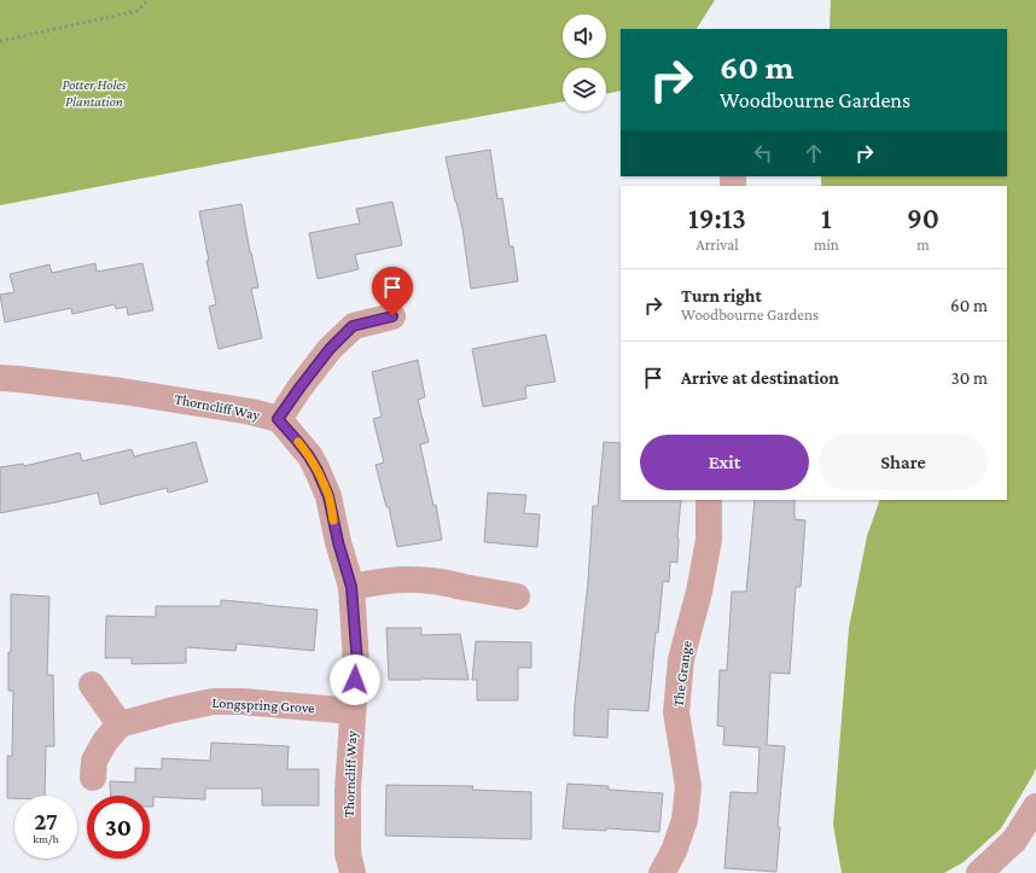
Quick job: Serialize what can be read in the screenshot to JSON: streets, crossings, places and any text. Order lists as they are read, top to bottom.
{
  "streets": {
    "street": ["Thorncliff Way", "The Grange", "Longspring Grove"]
  },
  "crossings": [
    ["Thorncliff Way", "Longspring Grove"]
  ],
  "parks": ["Potter Holes Plantation"],
  "page": {
    "turn": ["60 m", "Woodbourne Gardens"],
    "eta": [
      "19:13",
      "Arrival",
      "1",
      "min",
      "90",
      "m"
    ],
    "list": [
      {
        "name": "Turn right",
        "note": "Woodbourne Gardens",
        "value": "60 m"
      },
      {
        "name": "Arrive at destination",
        "value": "30 m"
      }
    ],
    "buttons": ["Exit", "Share"],
    "speed": "27 km/h",
    "limit": "30"
  }
}
